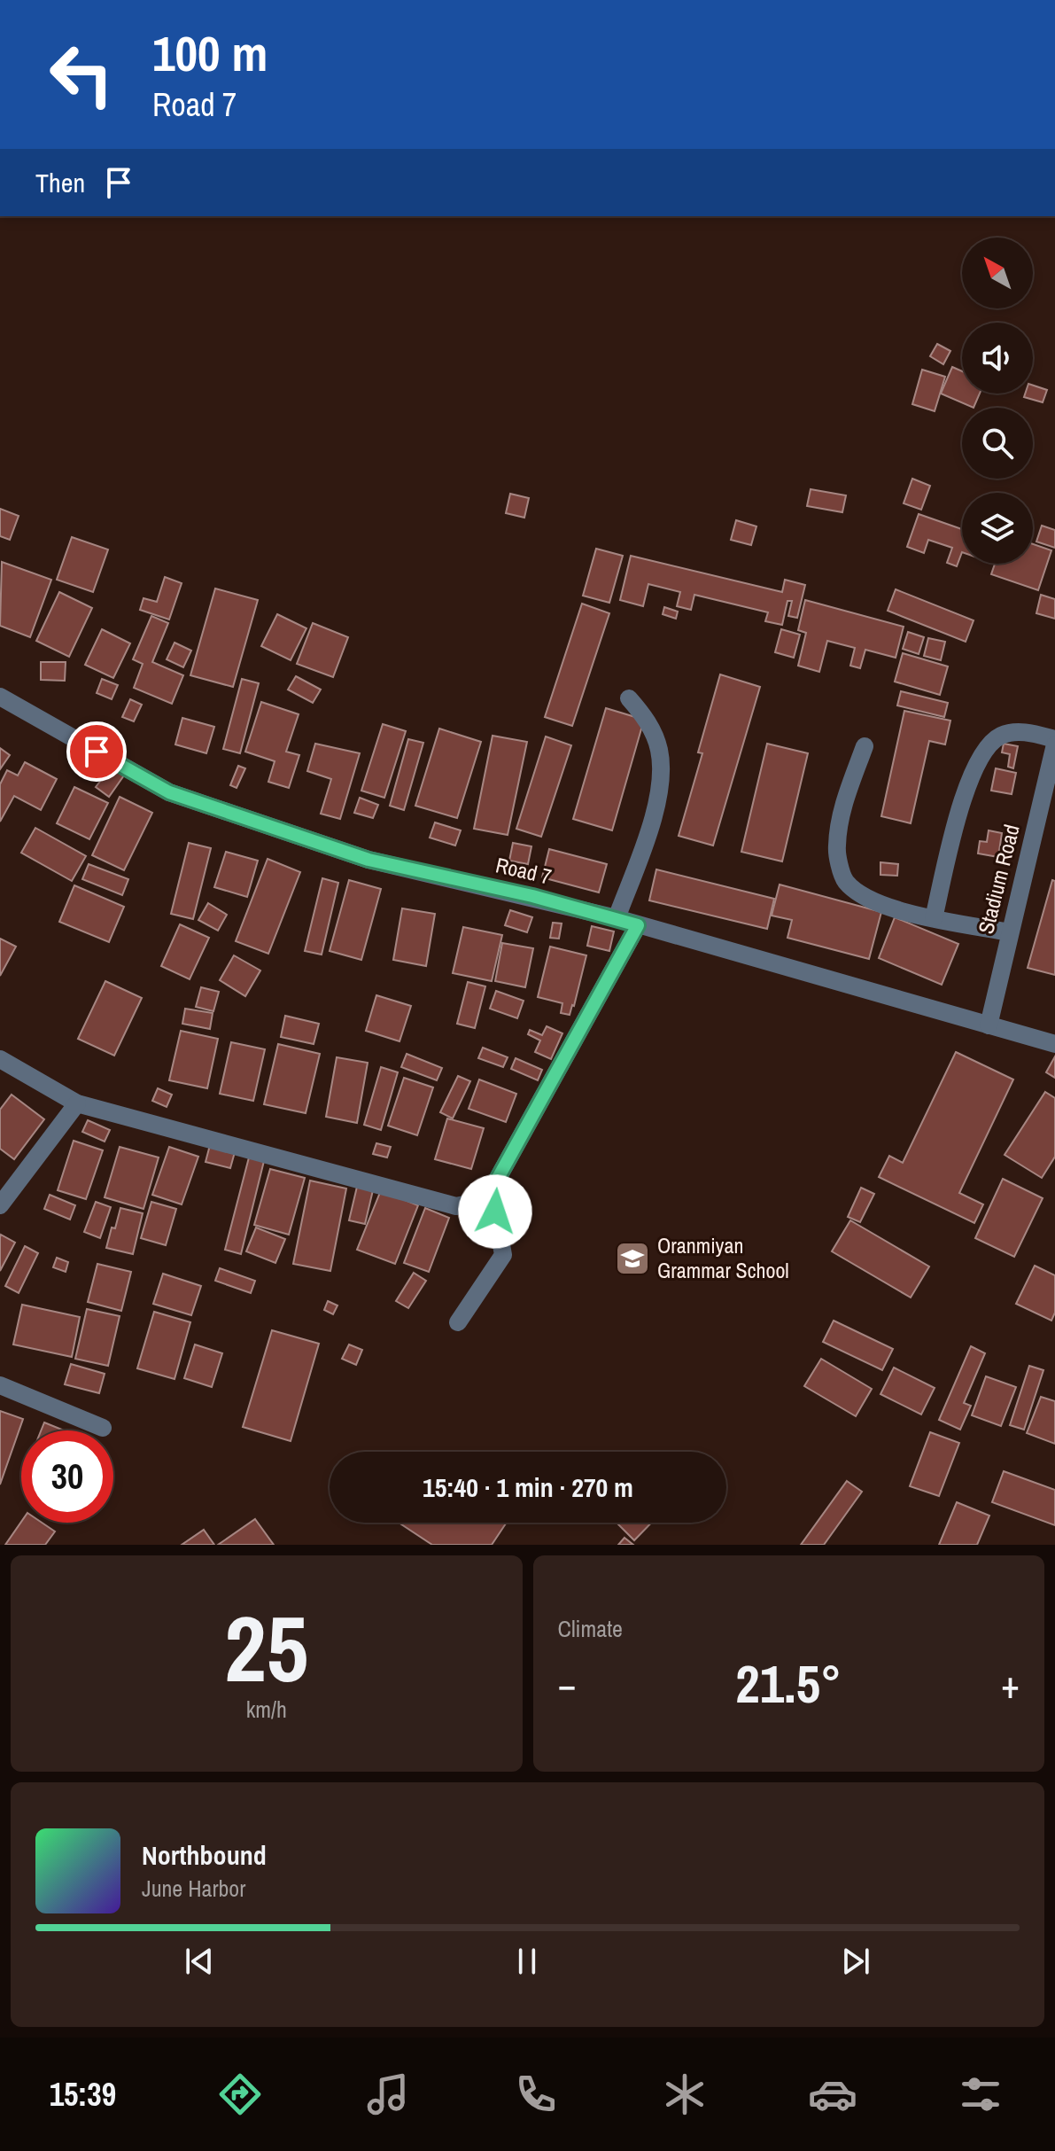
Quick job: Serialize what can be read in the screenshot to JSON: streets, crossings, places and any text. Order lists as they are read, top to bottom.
{
  "streets": {
    "street": ["Road 7", "Stadium Road"]
  },
  "crossings": [
    ["Road 7", "Stadium Road"]
  ],
  "places": {
    "school or university": ["Oranmiyan Grammar School"]
  },
  "north": "top left",
  "page": {
    "turn": ["100 m", "Road 7"],
    "then": "Then",
    "limit": "30",
    "trip": "15:40 · 1 min · 270 m",
    "tile": [
      ["25", "km/h"],
      "Climate"
    ],
    "heat": ["−", "21.5°", "+"],
    "song": ["Northbound", "June Harbor"],
    "tabs": "15:39"
  }
}
